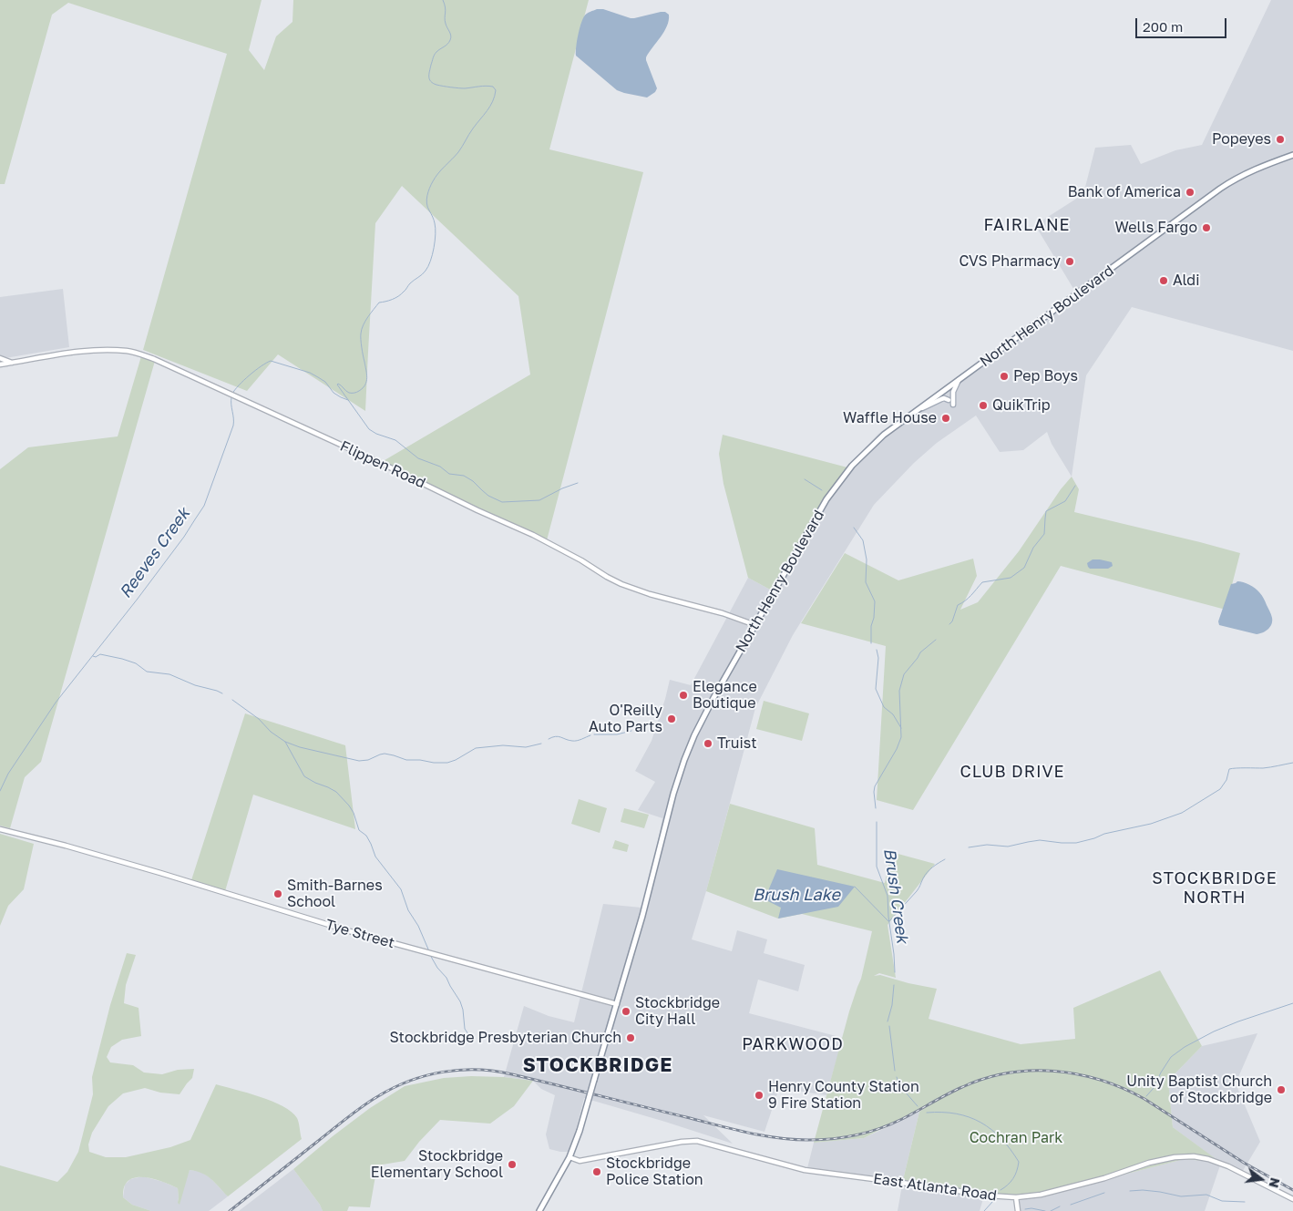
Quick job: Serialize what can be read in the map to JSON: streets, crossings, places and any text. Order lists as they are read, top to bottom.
{
  "streets": {
    "highway": ["North Henry Boulevard"],
    "street": ["Flippen Road", "Tye Street", "East Atlanta Road"]
  },
  "crossings": [
    ["North Henry Boulevard", "Flippen Road"],
    ["North Henry Boulevard", "Tye Street"],
    ["North Henry Boulevard", "East Atlanta Road"]
  ],
  "districts": [
    "FAIRLANE",
    "CLUB DRIVE",
    "STOCKBRIDGE NORTH",
    "PARKWOOD",
    "STOCKBRIDGE"
  ],
  "water": ["Reeves Creek", "Brush Lake", "Brush Creek"],
  "parks": ["Cochran Park"],
  "places": [
    "Popeyes",
    "Bank of America",
    "Wells Fargo",
    "CVS Pharmacy",
    "Aldi",
    "Pep Boys",
    "QuikTrip",
    "Waffle House",
    "Elegance Boutique",
    "O'Reilly Auto Parts",
    "Truist",
    "Smith-Barnes School",
    "Stockbridge City Hall",
    "Stockbridge Presbyterian Church",
    "Unity Baptist Church of Stockbridge",
    "Henry County Station 9 Fire Station",
    "Stockbridge Elementary School",
    "Stockbridge Police Station"
  ],
  "scale_bar": "200 m",
  "north": "right"
}
